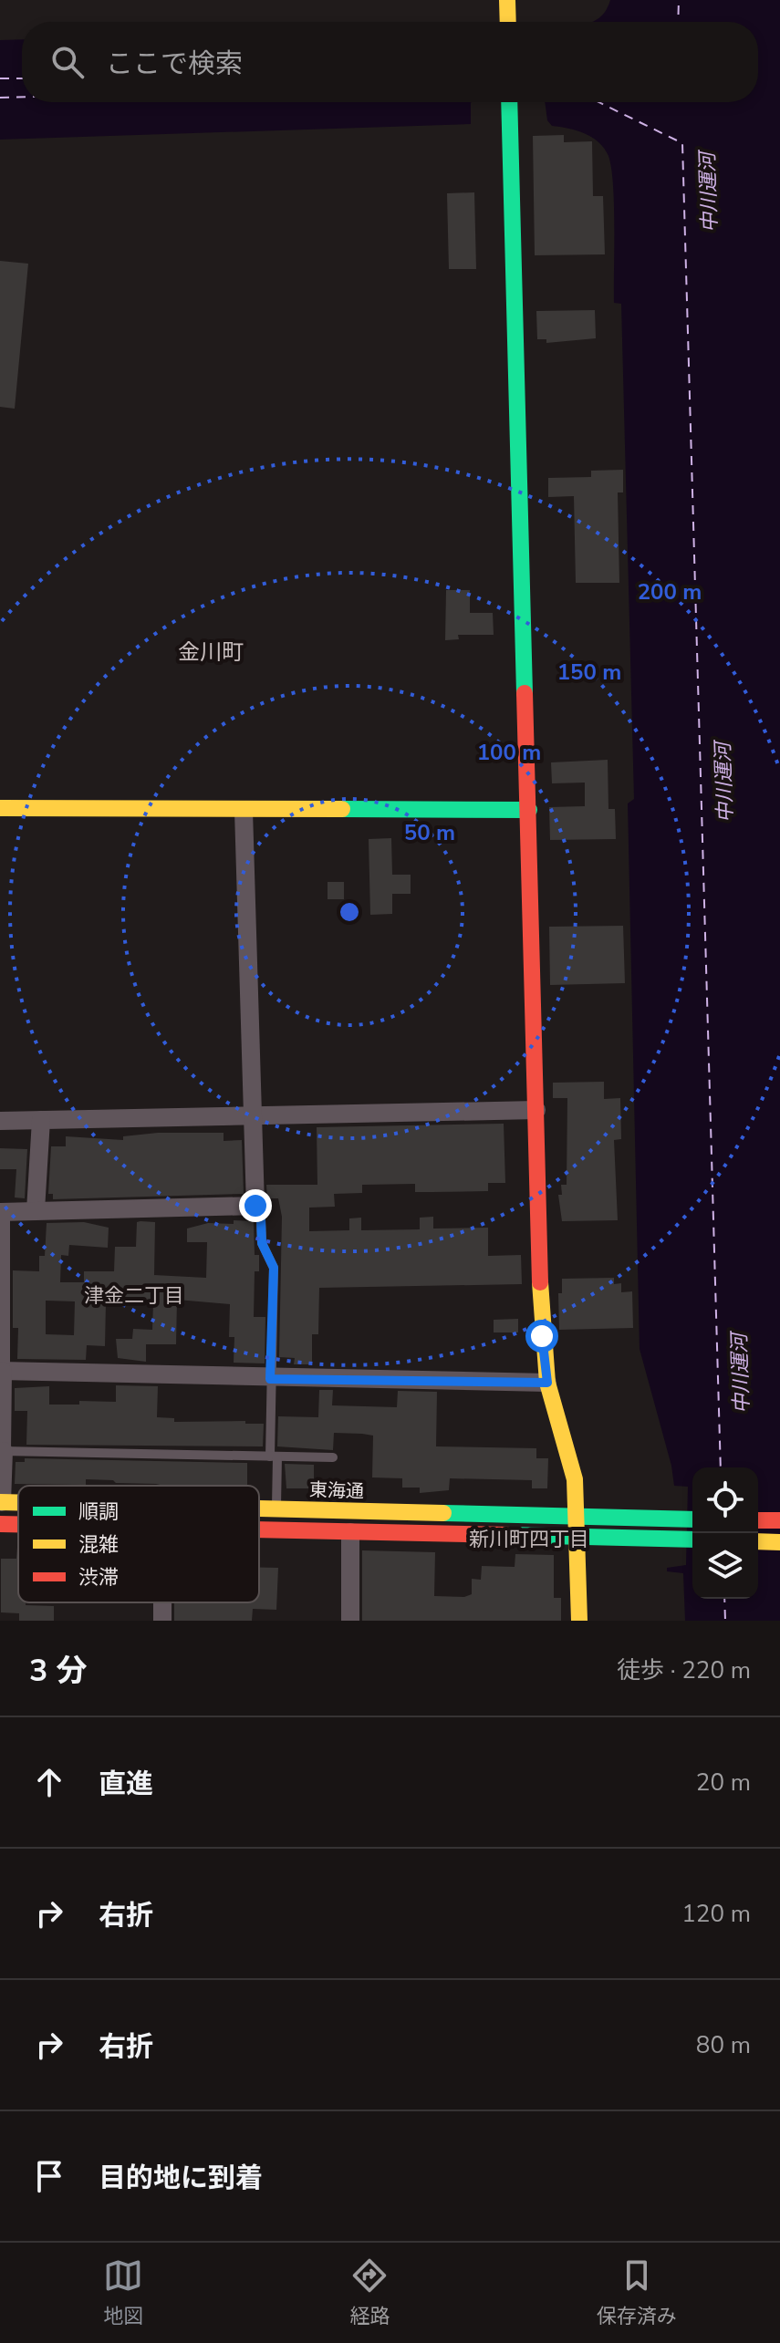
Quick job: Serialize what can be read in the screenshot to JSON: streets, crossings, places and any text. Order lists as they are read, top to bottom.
{
  "streets": {
    "street": ["東海通"]
  },
  "districts": ["金川町", "津金二丁目", "新川町四丁目"],
  "water": ["中川運河"],
  "legend": ["順調", "混雑", "渋滞"],
  "page": {
    "search": "ここで検索",
    "heading": ["3 分", "徒歩 · 220 m"],
    "list": [
      ["直進", "20 m"],
      ["右折", "120 m"],
      ["右折", "80 m"],
      "目的地に到着"
    ],
    "nav": ["地図", "経路", "保存済み"]
  },
  "rings": [
    "200 m",
    "150 m",
    "100 m",
    "50 m"
  ]
}
